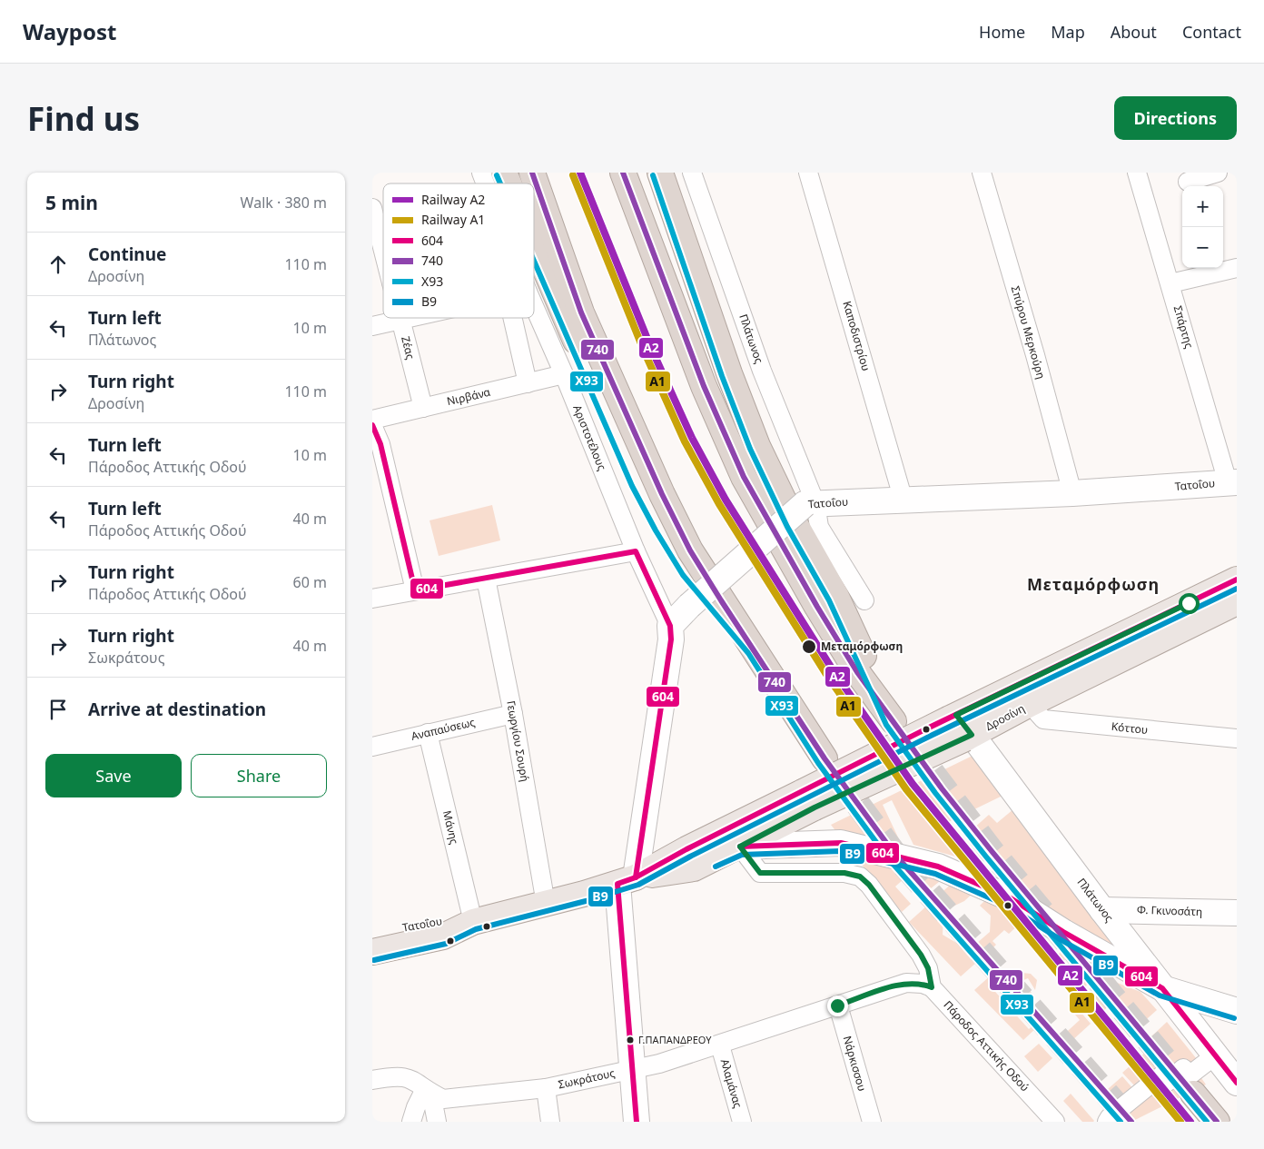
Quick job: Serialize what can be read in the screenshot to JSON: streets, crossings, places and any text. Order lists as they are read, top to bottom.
{
  "streets": {
    "main road": ["Τατοΐου", "Δροσίνη"],
    "street": [
      "Σπάρτης",
      "Σπύρου Μερκούρη",
      "Καποδιστρίου",
      "Πλάτωνος",
      "Ζέας",
      "Νιρβάνα",
      "Αριστοτέλους",
      "Κόττου",
      "Αναπαύσεως",
      "Γεωργίου Σουρή",
      "Μάνης",
      "Φ. Γκινοσάτη",
      "Πάροδος Αττικής Οδού",
      "Νάρκισσου",
      "Σωκράτους",
      "Αλαμάνας"
    ]
  },
  "crossings": [
    ["Σπάρτης", "Τατοΐου"],
    ["Σπύρου Μερκούρη", "Τατοΐου"],
    ["Καποδιστρίου", "Τατοΐου"],
    ["Πλάτωνος", "Τατοΐου"],
    ["Πλάτωνος", "Δροσίνη"],
    ["Πλάτωνος", "Φ. Γκινοσάτη"],
    ["Ζέας", "Νιρβάνα"],
    ["Νιρβάνα", "Αριστοτέλους"],
    ["Αριστοτέλους", "Τατοΐου"],
    ["Τατοΐου", "Δροσίνη"],
    ["Τατοΐου", "Γεωργίου Σουρή"],
    ["Τατοΐου", "Μάνης"],
    ["Δροσίνη", "Κόττου"],
    ["Δροσίνη", "Πάροδος Αττικής Οδού"],
    ["Αναπαύσεως", "Γεωργίου Σουρή"],
    ["Αναπαύσεως", "Μάνης"],
    ["Πάροδος Αττικής Οδού", "Σωκράτους"],
    ["Νάρκισσου", "Σωκράτους"],
    ["Σωκράτους", "Αλαμάνας"]
  ],
  "districts": ["Μεταμόρφωση"],
  "places": ["Μεταμόρφωση", "Γ.ΠΑΠΑΝΔΡΕΟΥ"],
  "lines": [
    "rail line A2",
    "transit line 740",
    "rail line A1",
    "transit line X93",
    "transit line 604",
    "transit line Β9"
  ],
  "legend": [
    "Railway A2",
    "Railway A1",
    "604",
    "740",
    "X93",
    "Β9"
  ],
  "page": {
    "header": "Waypost",
    "nav": [
      "Home",
      "Map",
      "About",
      "Contact"
    ],
    "buttons": [
      "Directions",
      ["Save", "Share"]
    ],
    "title": "Find us",
    "heading": ["5 min", "Walk · 380 m"],
    "map_buttons": ["+", "−"],
    "list": [
      ["Continue", "Δροσίνη", "110 m"],
      ["Turn left", "Πλάτωνος", "10 m"],
      ["Turn right", "Δροσίνη", "110 m"],
      ["Turn left", "Πάροδος Αττικής Οδού", "10 m"],
      ["Turn left", "Πάροδος Αττικής Οδού", "40 m"],
      ["Turn right", "Πάροδος Αττικής Οδού", "60 m"],
      ["Turn right", "Σωκράτους", "40 m"],
      "Arrive at destination"
    ]
  }
}
